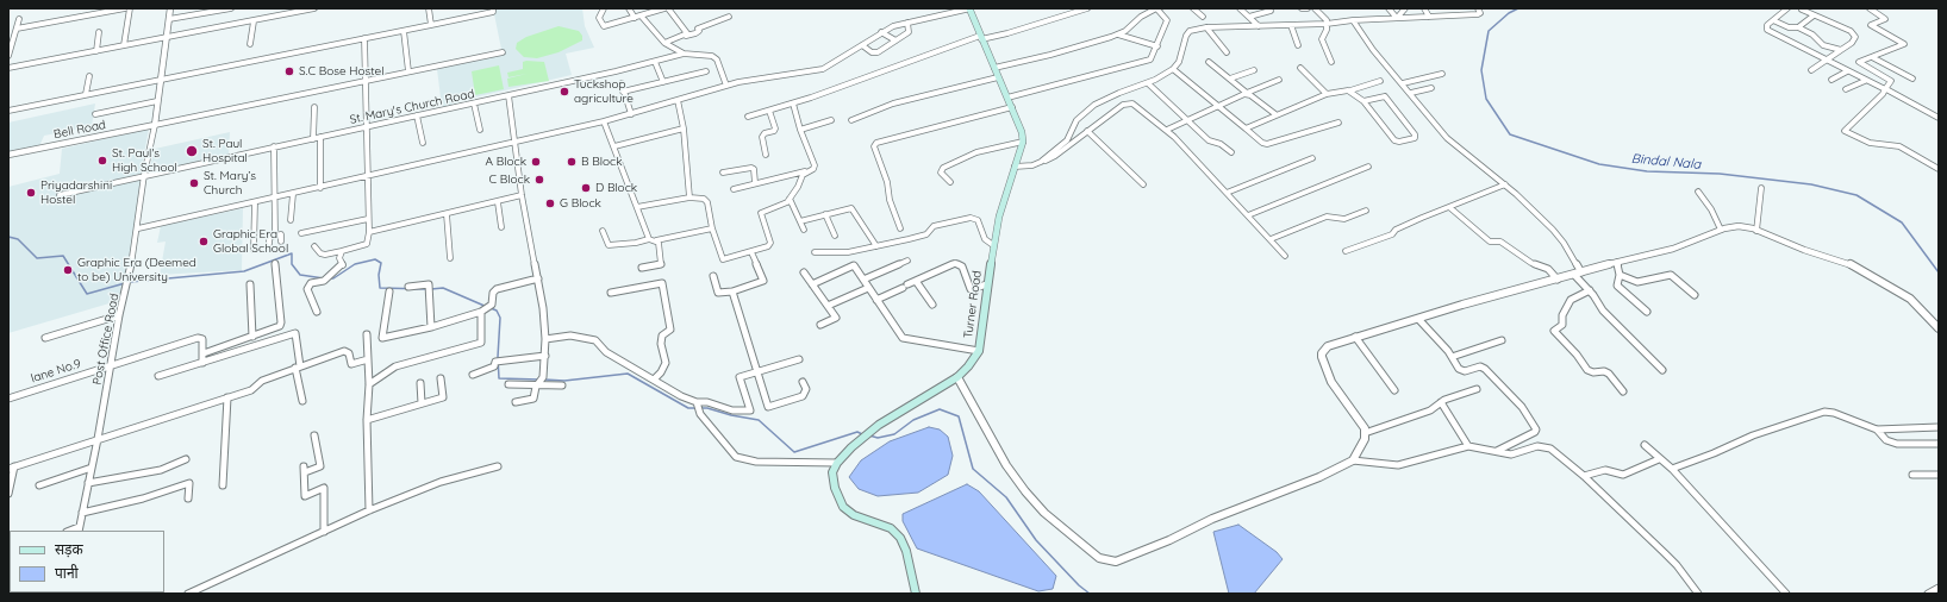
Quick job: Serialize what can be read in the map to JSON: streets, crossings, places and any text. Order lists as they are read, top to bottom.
{
  "streets": {
    "main road": ["Turner Road"],
    "street": [
      "St. Mary's Church Road",
      "Bell Road",
      "Post Office Road",
      "lane No.9"
    ]
  },
  "crossings": [
    ["St. Mary's Church Road", "Post Office Road"],
    ["Bell Road", "Post Office Road"],
    ["Post Office Road", "lane No.9"]
  ],
  "water": ["Bindal Nala"],
  "places": [
    "S.C Bose Hostel",
    "Tuckshop agriculture",
    "St. Paul Hospital",
    "St. Paul's High School",
    "A Block",
    "B Block",
    "C Block",
    "St. Mary’s Church",
    "D Block",
    "Priyadarshini Hostel",
    "G Block",
    "Graphic Era Global School",
    "Graphic Era (Deemed to be) University"
  ],
  "legend": ["सड़क", "पानी"]
}
